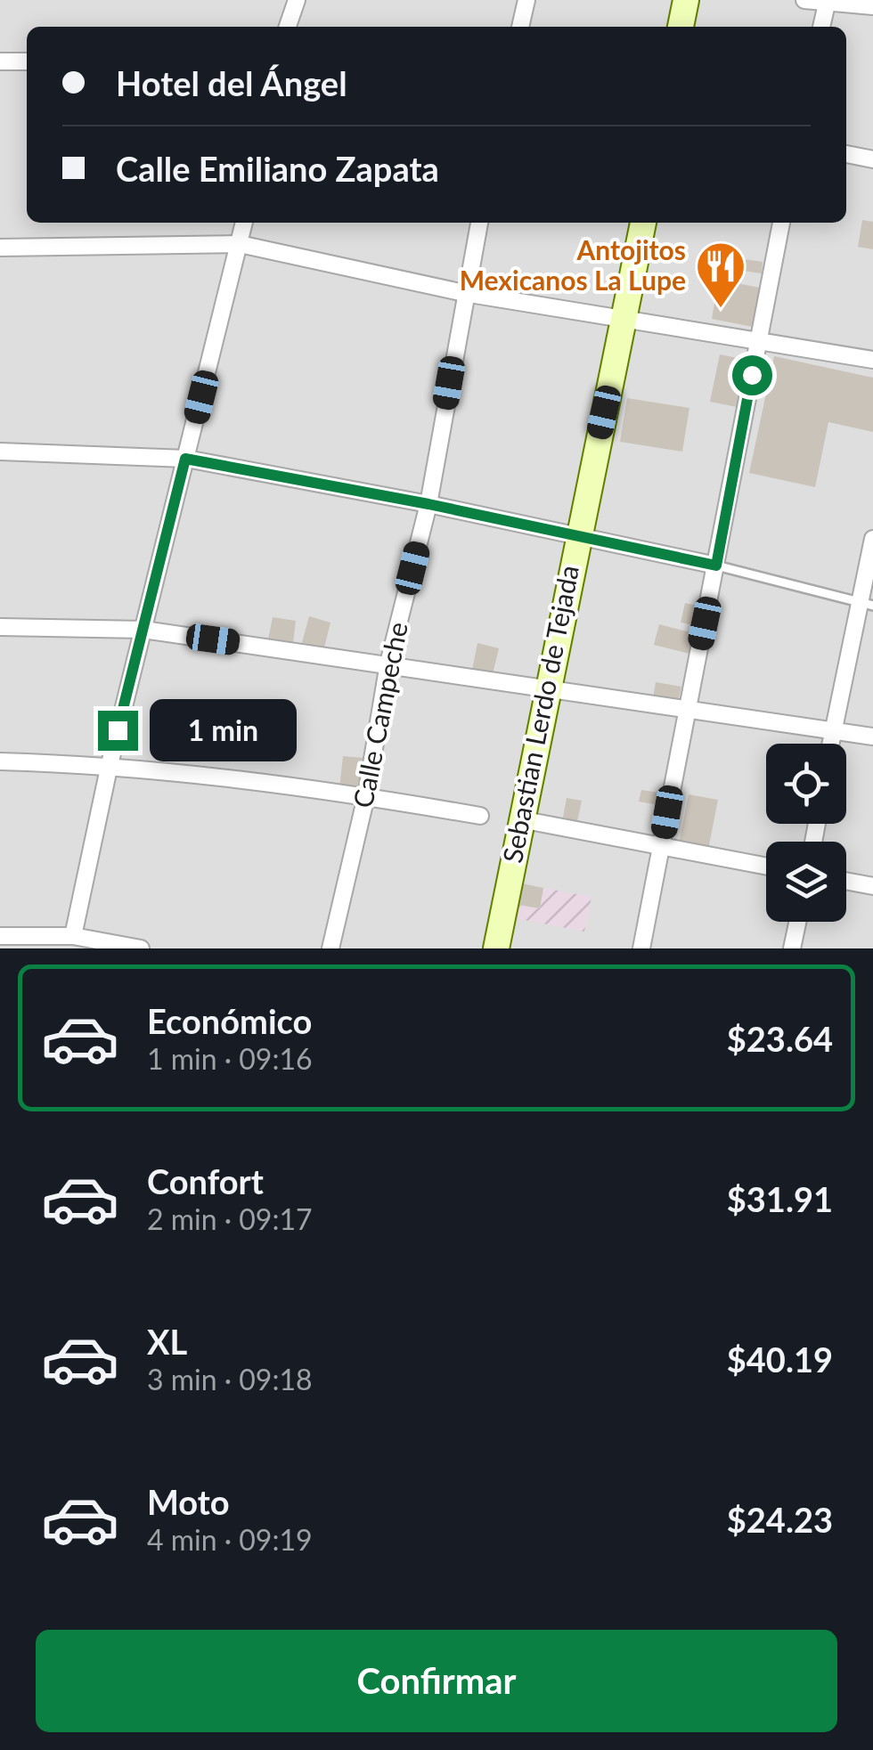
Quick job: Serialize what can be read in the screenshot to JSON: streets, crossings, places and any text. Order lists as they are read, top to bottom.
{
  "streets": {
    "main road": ["Sebastian Lerdo de Tejada"],
    "street": ["Calle Campeche"]
  },
  "places": {
    "restaurant": ["Antojitos Mexicanos La Lupe"]
  },
  "page": {
    "banner": ["Hotel del Ángel", "Calle Emiliano Zapata"],
    "bubble": "1 min",
    "list": [
      {
        "name": "Económico",
        "note": "1 min · 09:16",
        "value": "$23.64"
      },
      {
        "name": "Confort",
        "note": "2 min · 09:17",
        "value": "$31.91"
      },
      {
        "name": "XL",
        "note": "3 min · 09:18",
        "value": "$40.19"
      },
      {
        "name": "Moto",
        "note": "4 min · 09:19",
        "value": "$24.23"
      }
    ],
    "buttons": "Confirmar"
  }
}
